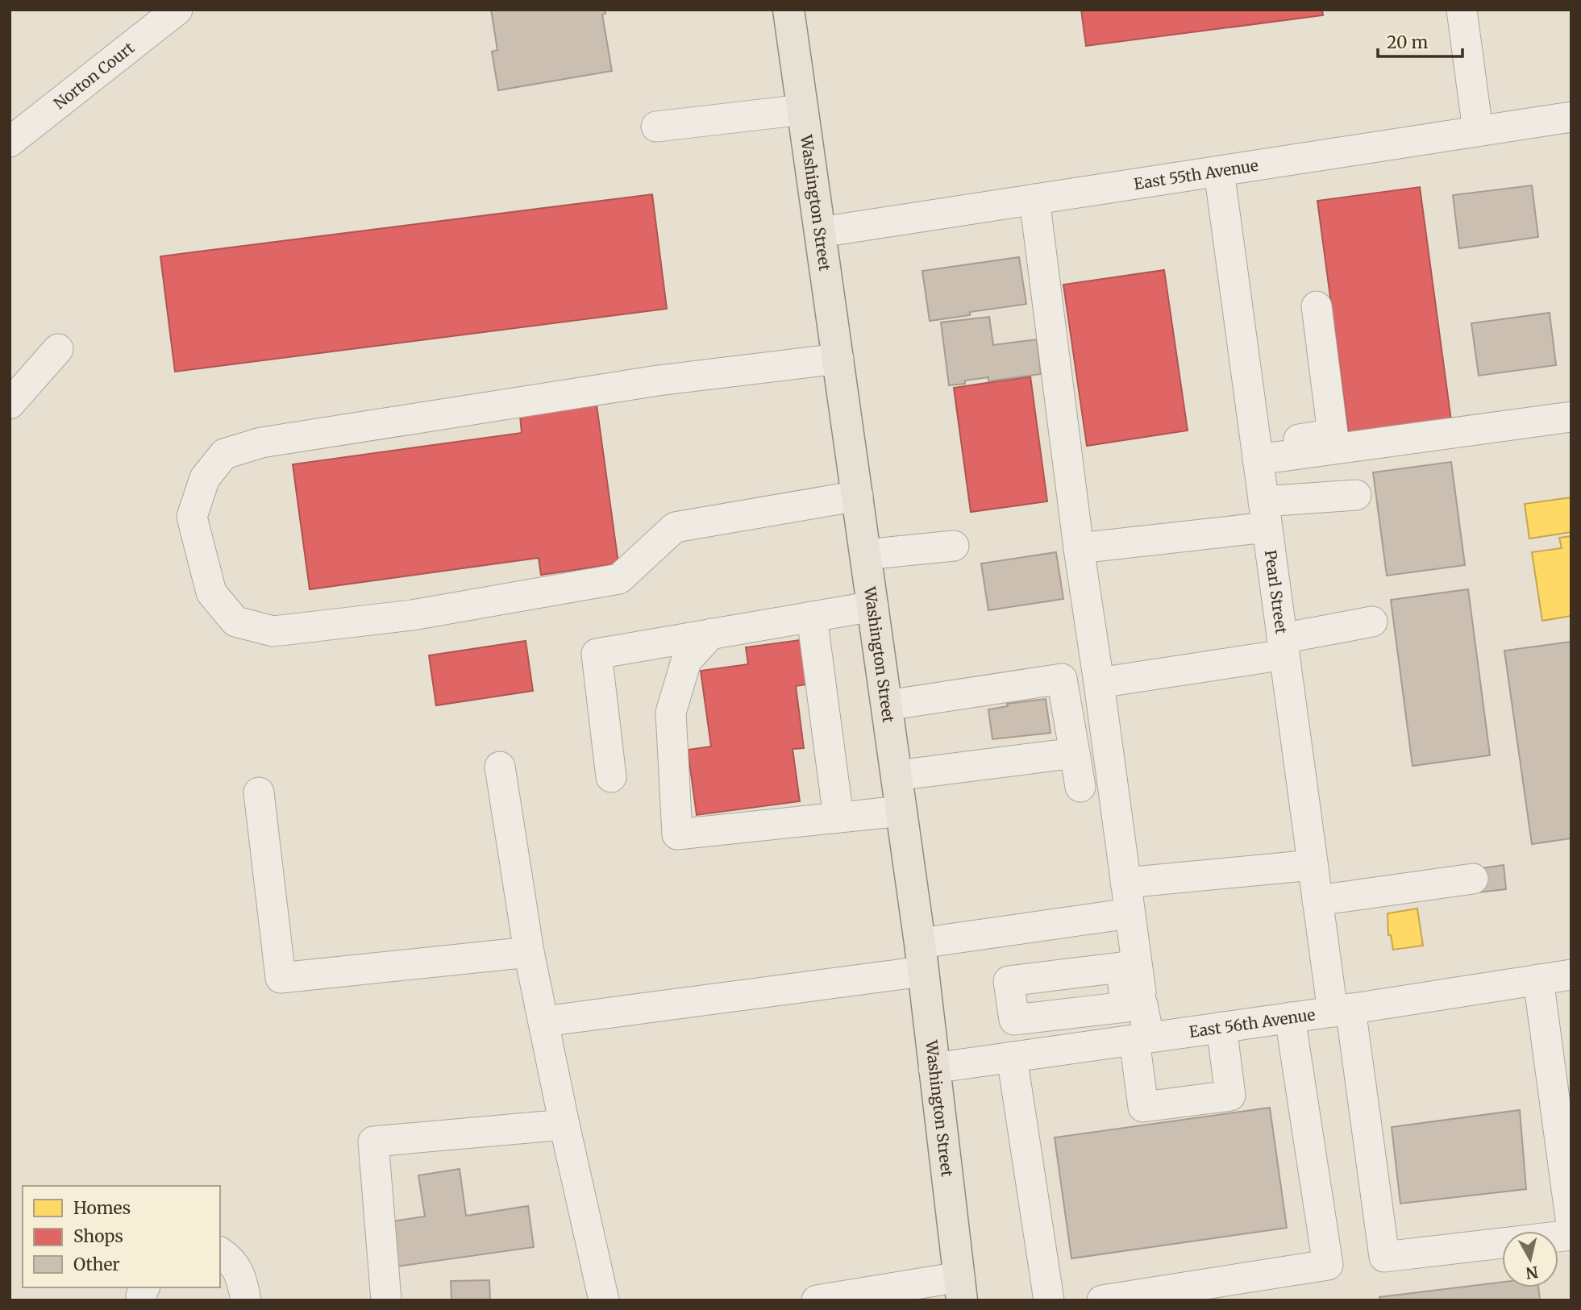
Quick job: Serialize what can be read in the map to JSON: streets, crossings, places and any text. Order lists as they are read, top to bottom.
{
  "streets": {
    "main road": ["Washington Street"],
    "street": [
      "Norton Court",
      "East 55th Avenue",
      "Pearl Street",
      "East 56th Avenue"
    ]
  },
  "crossings": [
    ["East 55th Avenue", "Washington Street"],
    ["East 55th Avenue", "Pearl Street"],
    ["Washington Street", "East 56th Avenue"],
    ["Pearl Street", "East 56th Avenue"]
  ],
  "legend": ["Homes", "Shops", "Other"],
  "scale_bar": "20 m",
  "north": "bottom"
}
